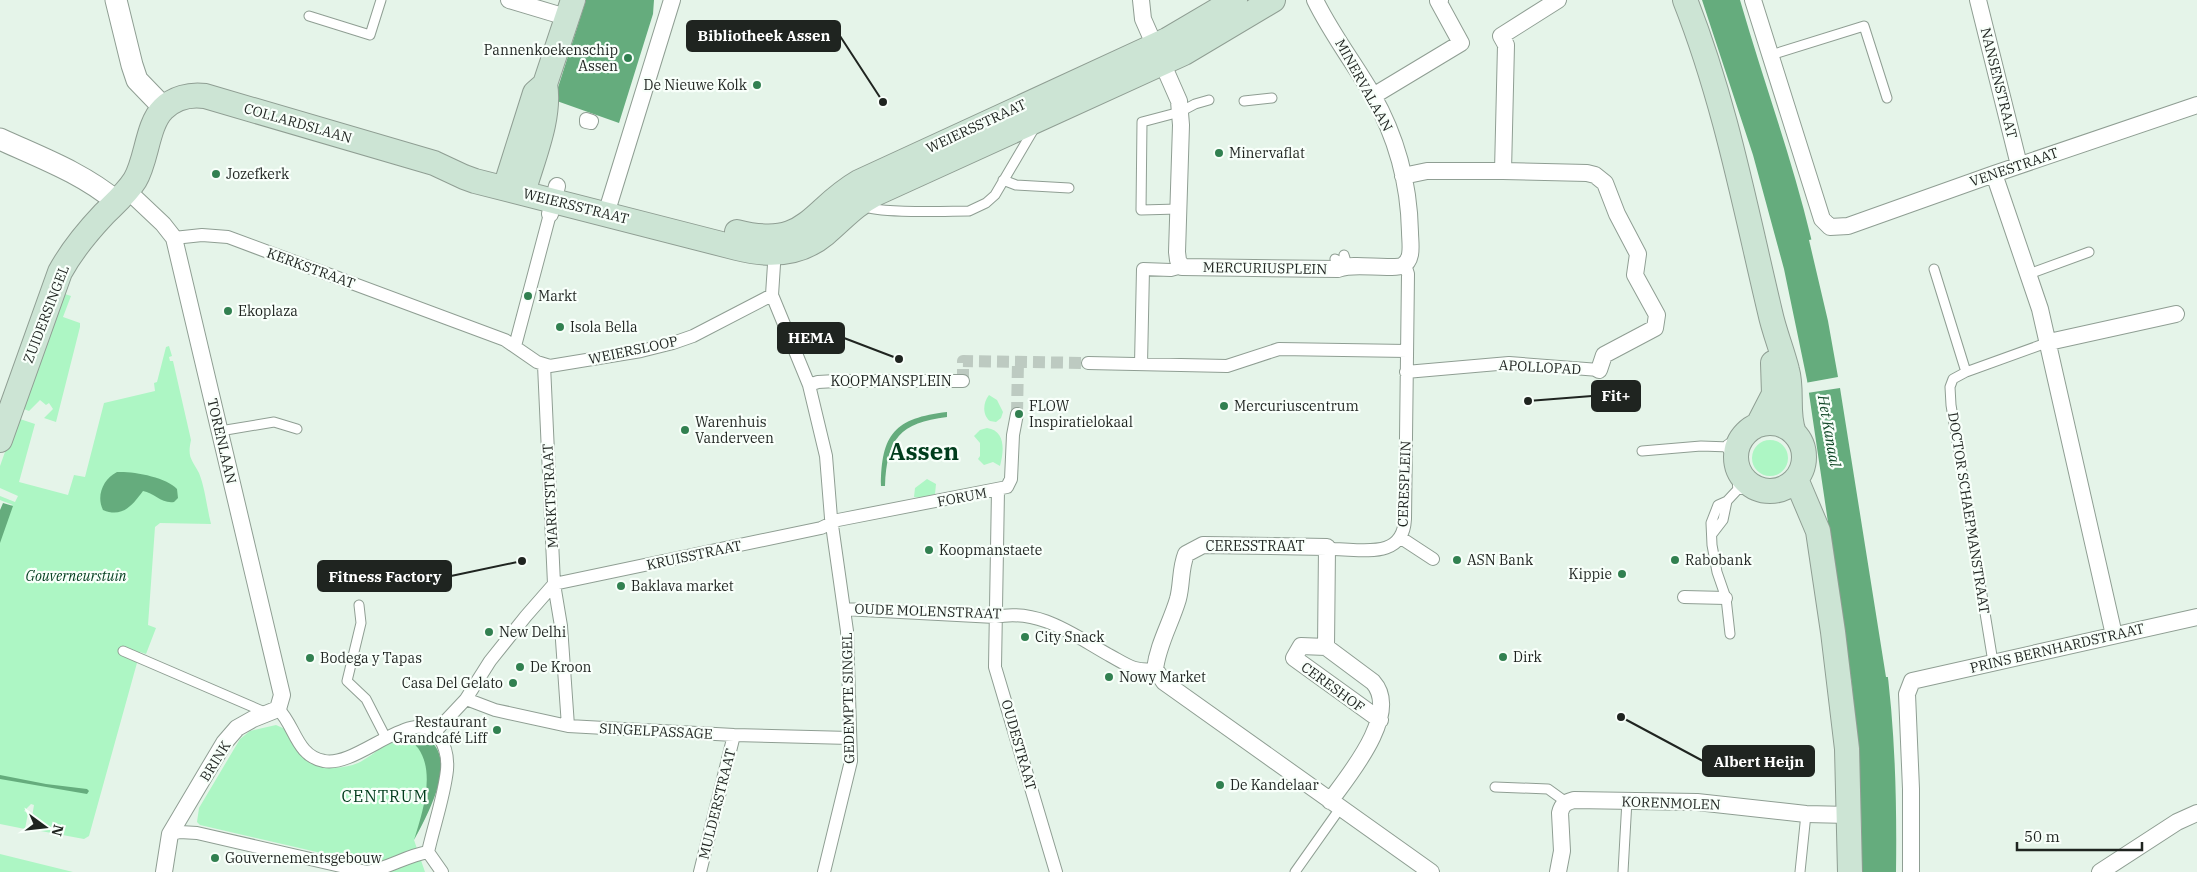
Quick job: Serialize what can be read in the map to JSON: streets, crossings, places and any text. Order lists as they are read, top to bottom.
{
  "streets": {
    "main road": ["COLLARDSLAAN", "WEIERSSTRAAT", "ZUIDERSINGEL"],
    "street": [
      "NANSENSTRAAT",
      "MINERVALAAN",
      "VENESTRAAT",
      "KERKSTRAAT",
      "MERCURIUSPLEIN",
      "WEIERSLOOP",
      "APOLLOPAD",
      "KOOPMANSPLEIN",
      "TORENLAAN",
      "CERESPLEIN",
      "MARKTSTRAAT",
      "FORUM",
      "DOCTOR SCHAEPMANSTRAAT",
      "CERESSTRAAT",
      "KRUISSTRAAT",
      "OUDE MOLENSTRAAT",
      "PRINS BERNHARDSTRAAT",
      "CERESHOF",
      "GEDEMPTE SINGEL",
      "SINGELPASSAGE",
      "OUDESTRAAT",
      "BRINK",
      "KORENMOLEN",
      "MULDERSTRAAT"
    ]
  },
  "crossings": [
    ["NANSENSTRAAT", "VENESTRAAT"],
    ["MINERVALAAN", "MERCURIUSPLEIN"],
    ["MINERVALAAN", "CERESPLEIN"],
    ["COLLARDSLAAN", "WEIERSSTRAAT"],
    ["COLLARDSLAAN", "ZUIDERSINGEL"],
    ["WEIERSSTRAAT", "MERCURIUSPLEIN"],
    ["KERKSTRAAT", "TORENLAAN"],
    ["ZUIDERSINGEL", "TORENLAAN"],
    ["WEIERSLOOP", "MARKTSTRAAT"],
    ["APOLLOPAD", "CERESPLEIN"],
    ["KOOPMANSPLEIN", "FORUM"],
    ["KOOPMANSPLEIN", "KRUISSTRAAT"],
    ["KOOPMANSPLEIN", "GEDEMPTE SINGEL"],
    ["TORENLAAN", "BRINK"],
    ["CERESPLEIN", "CERESSTRAAT"],
    ["CERESPLEIN", "CERESHOF"],
    ["MARKTSTRAAT", "KRUISSTRAAT"],
    ["MARKTSTRAAT", "SINGELPASSAGE"],
    ["FORUM", "KRUISSTRAAT"],
    ["FORUM", "OUDE MOLENSTRAAT"],
    ["FORUM", "GEDEMPTE SINGEL"],
    ["FORUM", "OUDESTRAAT"],
    ["DOCTOR SCHAEPMANSTRAAT", "PRINS BERNHARDSTRAAT"],
    ["CERESSTRAAT", "OUDE MOLENSTRAAT"],
    ["CERESSTRAAT", "CERESHOF"],
    ["KRUISSTRAAT", "GEDEMPTE SINGEL"],
    ["OUDE MOLENSTRAAT", "GEDEMPTE SINGEL"],
    ["OUDE MOLENSTRAAT", "OUDESTRAAT"],
    ["GEDEMPTE SINGEL", "SINGELPASSAGE"],
    ["SINGELPASSAGE", "MULDERSTRAAT"]
  ],
  "districts": ["Assen", "CENTRUM"],
  "water": ["Het Kanaal"],
  "parks": ["Gouverneurstuin"],
  "places": [
    "Pannenkoekenschip Assen",
    "De Nieuwe Kolk",
    "Bibliotheek Assen",
    "Minervaflat",
    "Jozefkerk",
    "Markt",
    "Ekoplaza",
    "Isola Bella",
    "HEMA",
    "Fit+",
    "Mercuriuscentrum",
    "FLOW Inspiratielokaal",
    "Warenhuis Vanderveen",
    "Koopmanstaete",
    "ASN Bank",
    "Rabobank",
    "Fitness Factory",
    "Kippie",
    "Baklava market",
    "New Delhi",
    "City Snack",
    "Dirk",
    "Bodega y Tapas",
    "De Kroon",
    "Nowy Market",
    "Casa Del Gelato",
    "Albert Heijn",
    "Restaurant Grandcafé Liff",
    "De Kandelaar",
    "Gouvernementsgebouw"
  ],
  "scale_bar": "50 m",
  "north": "right"
}
